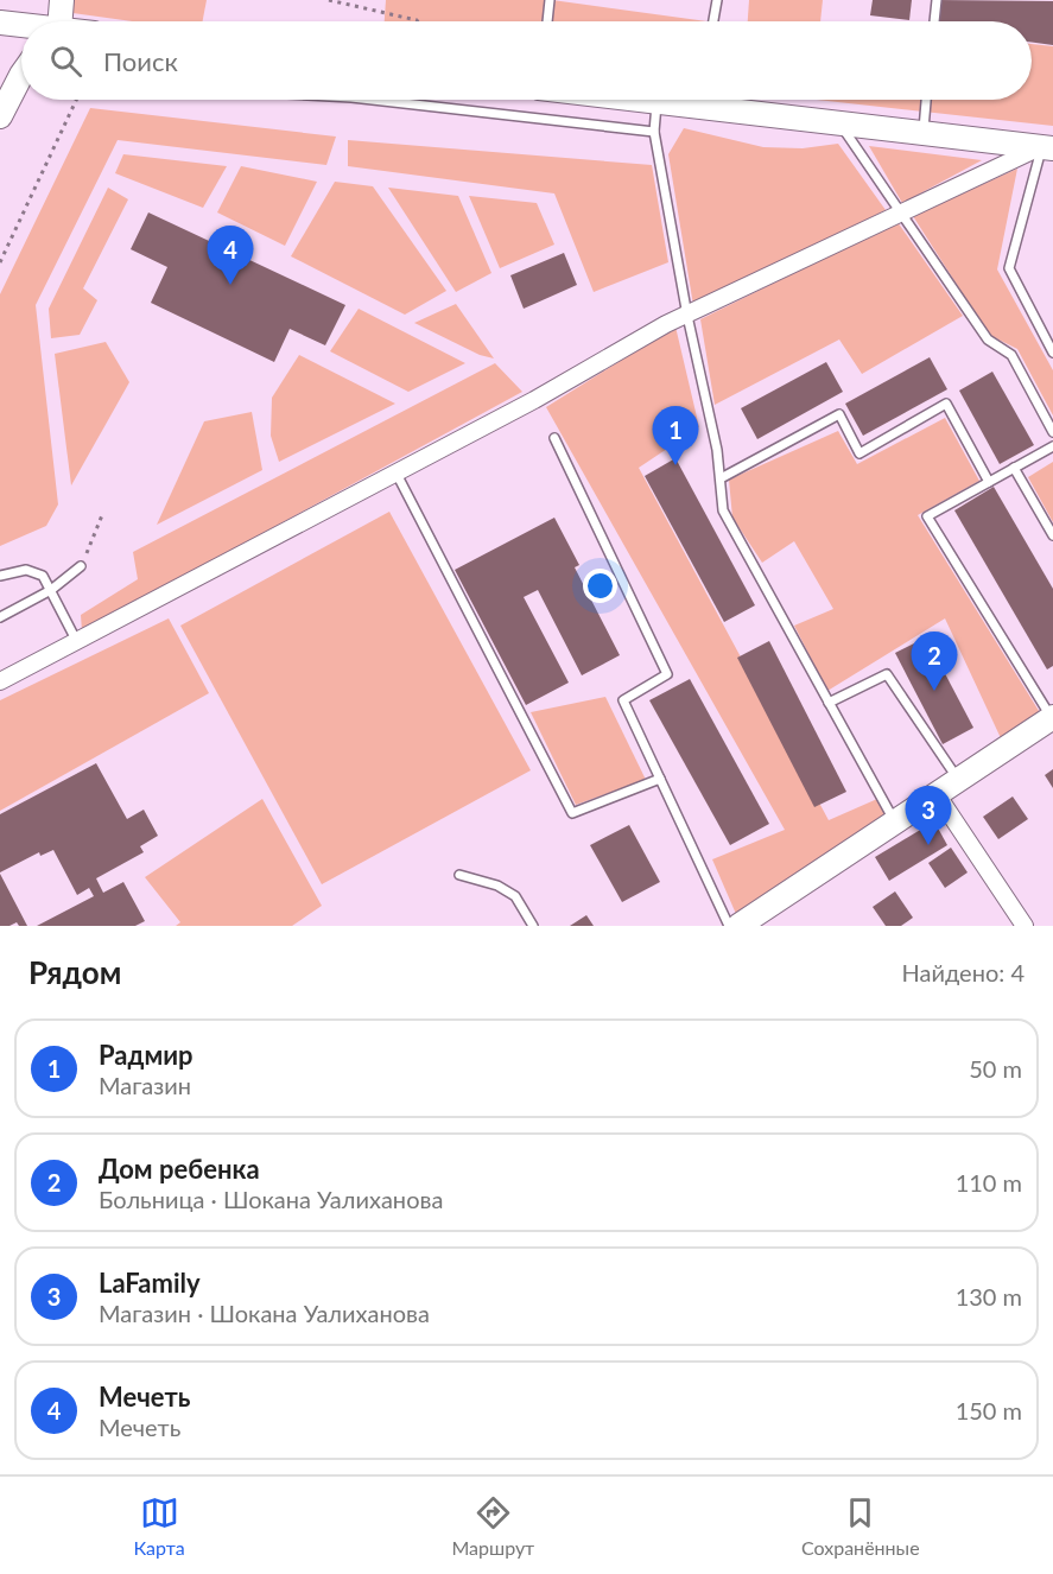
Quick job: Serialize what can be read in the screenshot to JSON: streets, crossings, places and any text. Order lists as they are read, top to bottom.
{
  "page": {
    "search": "Поиск",
    "pins": [
      "4",
      "1",
      "2",
      "3"
    ],
    "heading": ["Рядом", "Найдено: 4"],
    "list": [
      {
        "mark": "1",
        "name": "Радмир",
        "note": "Магазин",
        "value": "50 m"
      },
      {
        "mark": "2",
        "name": "Дом ребенка",
        "note": "Больница · Шокана Уалиханова",
        "value": "110 m"
      },
      {
        "mark": "3",
        "name": "LaFamily",
        "note": "Магазин · Шокана Уалиханова",
        "value": "130 m"
      },
      {
        "mark": "4",
        "name": "Мечеть",
        "note": "Мечеть",
        "value": "150 m"
      }
    ],
    "nav": ["Карта", "Маршрут", "Сохранённые"]
  }
}
